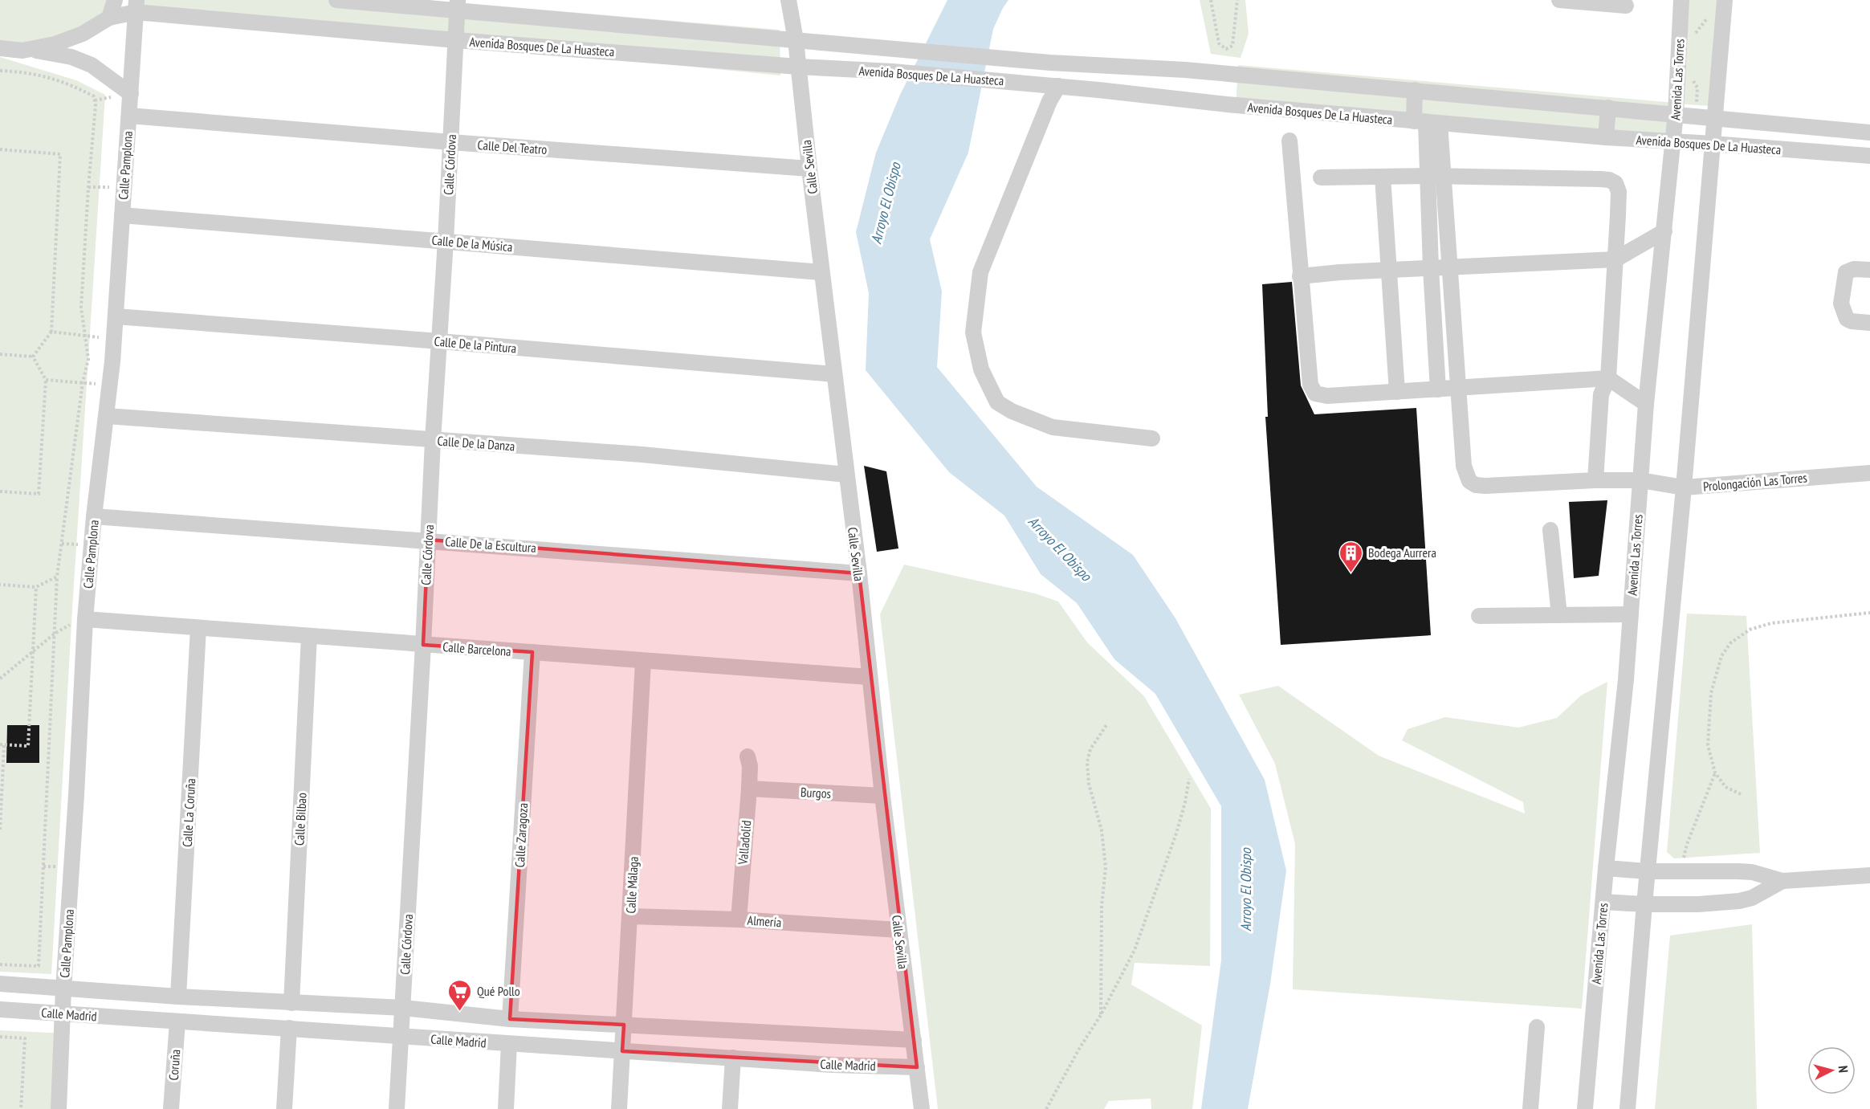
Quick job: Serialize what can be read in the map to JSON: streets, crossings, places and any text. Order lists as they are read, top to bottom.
{
  "streets": {
    "street": [
      "Avenida Bosques De La Huasteca",
      "Avenida Las Torres",
      "Calle Del Teatro",
      "Calle Córdova",
      "Calle Pamplona",
      "Calle Sevilla",
      "Calle De la Música",
      "Calle De la Pintura",
      "Calle De la Danza",
      "Prolongación Las Torres",
      "Calle De la Escultura",
      "Calle Barcelona",
      "Burgos",
      "Calle La Coruña",
      "Calle Bilbao",
      "Calle Zaragoza",
      "Valladolid",
      "Calle Málaga",
      "Almería",
      "Calle Madrid",
      "Coruña"
    ]
  },
  "crossings": [
    ["Avenida Bosques De La Huasteca", "Avenida Las Torres"],
    ["Avenida Bosques De La Huasteca", "Calle Córdova"],
    ["Avenida Bosques De La Huasteca", "Calle Pamplona"],
    ["Avenida Bosques De La Huasteca", "Calle Sevilla"],
    ["Avenida Las Torres", "Prolongación Las Torres"],
    ["Calle Del Teatro", "Calle Córdova"],
    ["Calle Del Teatro", "Calle Pamplona"],
    ["Calle Del Teatro", "Calle Sevilla"],
    ["Calle Córdova", "Calle De la Música"],
    ["Calle Córdova", "Calle De la Pintura"],
    ["Calle Córdova", "Calle De la Danza"],
    ["Calle Córdova", "Calle De la Escultura"],
    ["Calle Córdova", "Calle Barcelona"],
    ["Calle Córdova", "Calle Madrid"],
    ["Calle Pamplona", "Calle De la Música"],
    ["Calle Pamplona", "Calle De la Pintura"],
    ["Calle Pamplona", "Calle De la Danza"],
    ["Calle Pamplona", "Calle De la Escultura"],
    ["Calle Pamplona", "Calle Barcelona"],
    ["Calle Pamplona", "Calle Madrid"],
    ["Calle Sevilla", "Calle De la Música"],
    ["Calle Sevilla", "Calle De la Pintura"],
    ["Calle Sevilla", "Calle De la Danza"],
    ["Calle Sevilla", "Calle De la Escultura"],
    ["Calle Sevilla", "Calle Barcelona"],
    ["Calle Sevilla", "Burgos"],
    ["Calle Sevilla", "Almería"],
    ["Calle Sevilla", "Calle Madrid"],
    ["Calle Barcelona", "Calle La Coruña"],
    ["Calle Barcelona", "Calle Bilbao"],
    ["Calle Barcelona", "Calle Zaragoza"],
    ["Calle Barcelona", "Calle Málaga"],
    ["Burgos", "Valladolid"],
    ["Calle La Coruña", "Calle Madrid"],
    ["Calle Bilbao", "Calle Madrid"],
    ["Calle Zaragoza", "Calle Madrid"],
    ["Valladolid", "Almería"],
    ["Calle Málaga", "Almería"],
    ["Calle Málaga", "Calle Madrid"],
    ["Calle Madrid", "Coruña"]
  ],
  "water": ["Arroyo El Obispo"],
  "places": {
    "building": ["Bodega Aurrera"],
    "supermarket": ["Qué Pollo"]
  },
  "north": "right"
}
